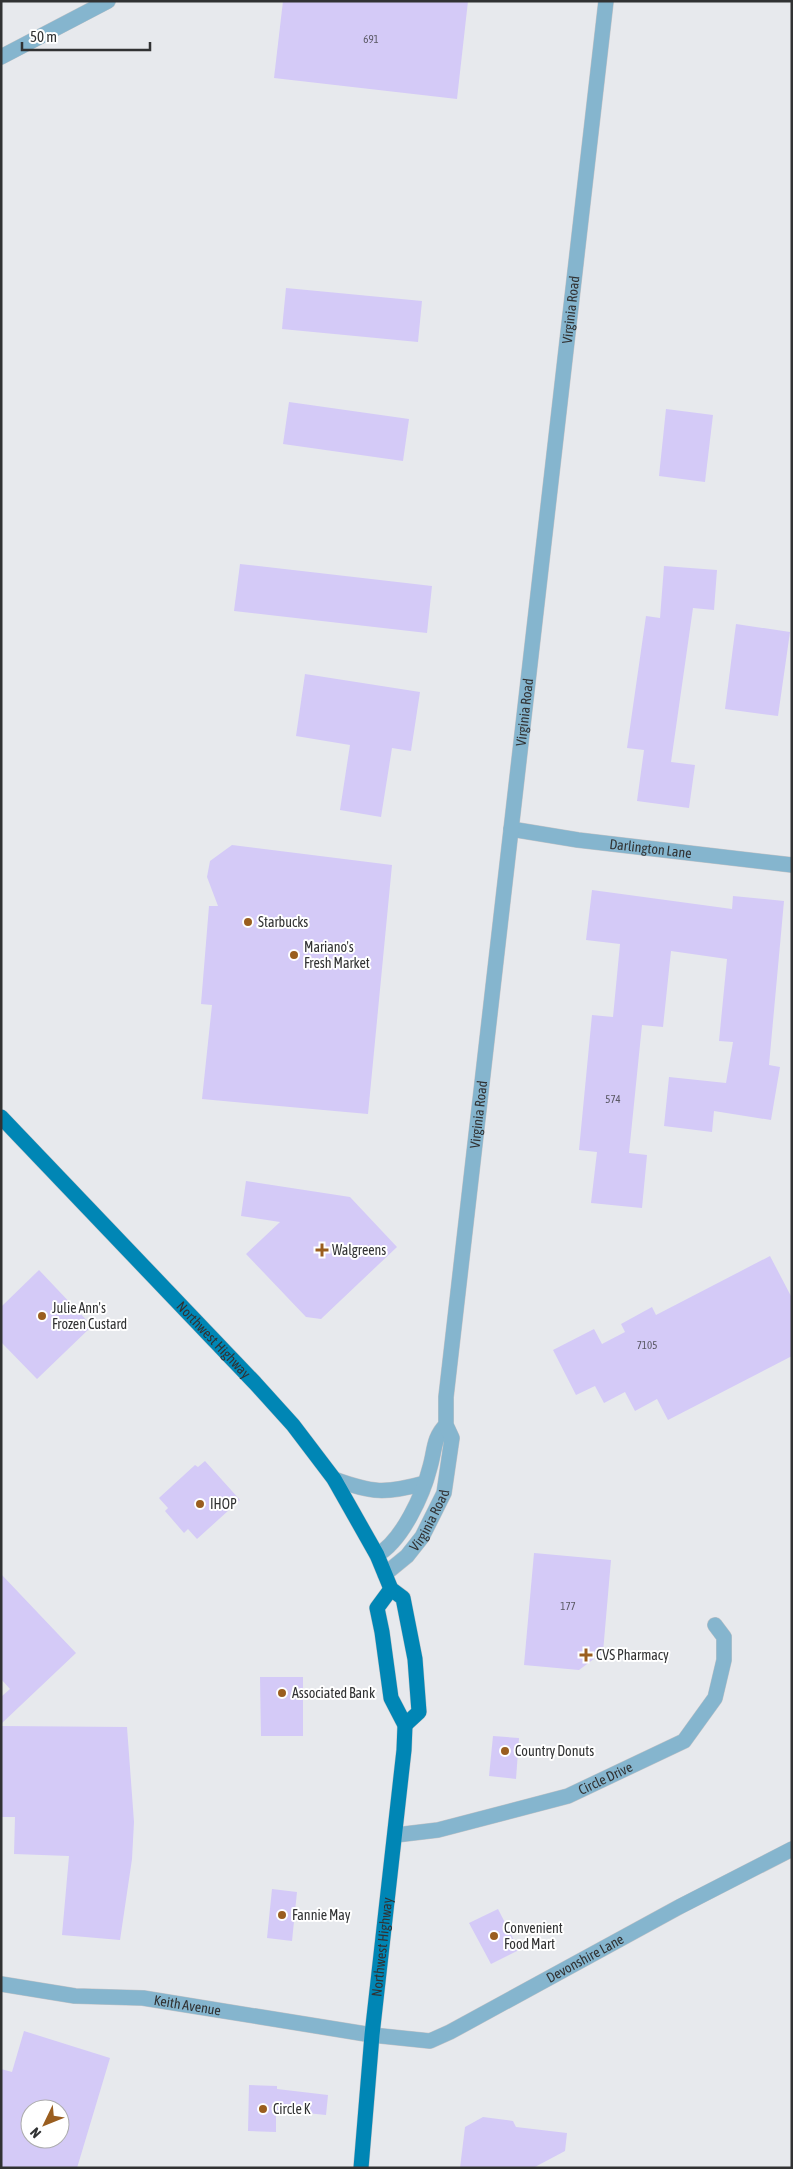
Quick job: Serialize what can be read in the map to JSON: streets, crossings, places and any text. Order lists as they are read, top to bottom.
{
  "streets": {
    "main road": ["Northwest Highway"],
    "street": [
      "Virginia Road",
      "Darlington Lane",
      "Circle Drive",
      "Devonshire Lane",
      "Keith Avenue"
    ]
  },
  "crossings": [
    ["Virginia Road", "Darlington Lane"],
    ["Virginia Road", "Northwest Highway"],
    ["Northwest Highway", "Circle Drive"],
    ["Northwest Highway", "Devonshire Lane"],
    ["Northwest Highway", "Keith Avenue"],
    ["Devonshire Lane", "Keith Avenue"]
  ],
  "places": {
    "other": [
      "Starbucks",
      "Mariano's Fresh Market",
      "Julie Ann's Frozen Custard",
      "IHOP",
      "Associated Bank",
      "Country Donuts",
      "Fannie May",
      "Convenient Food Mart",
      "Circle K"
    ],
    "health": ["Walgreens", "CVS Pharmacy"]
  },
  "house_numbers": [
    "691",
    "574",
    "7105",
    "177"
  ],
  "scale_bar": "50 m",
  "north": "bottom left"
}
